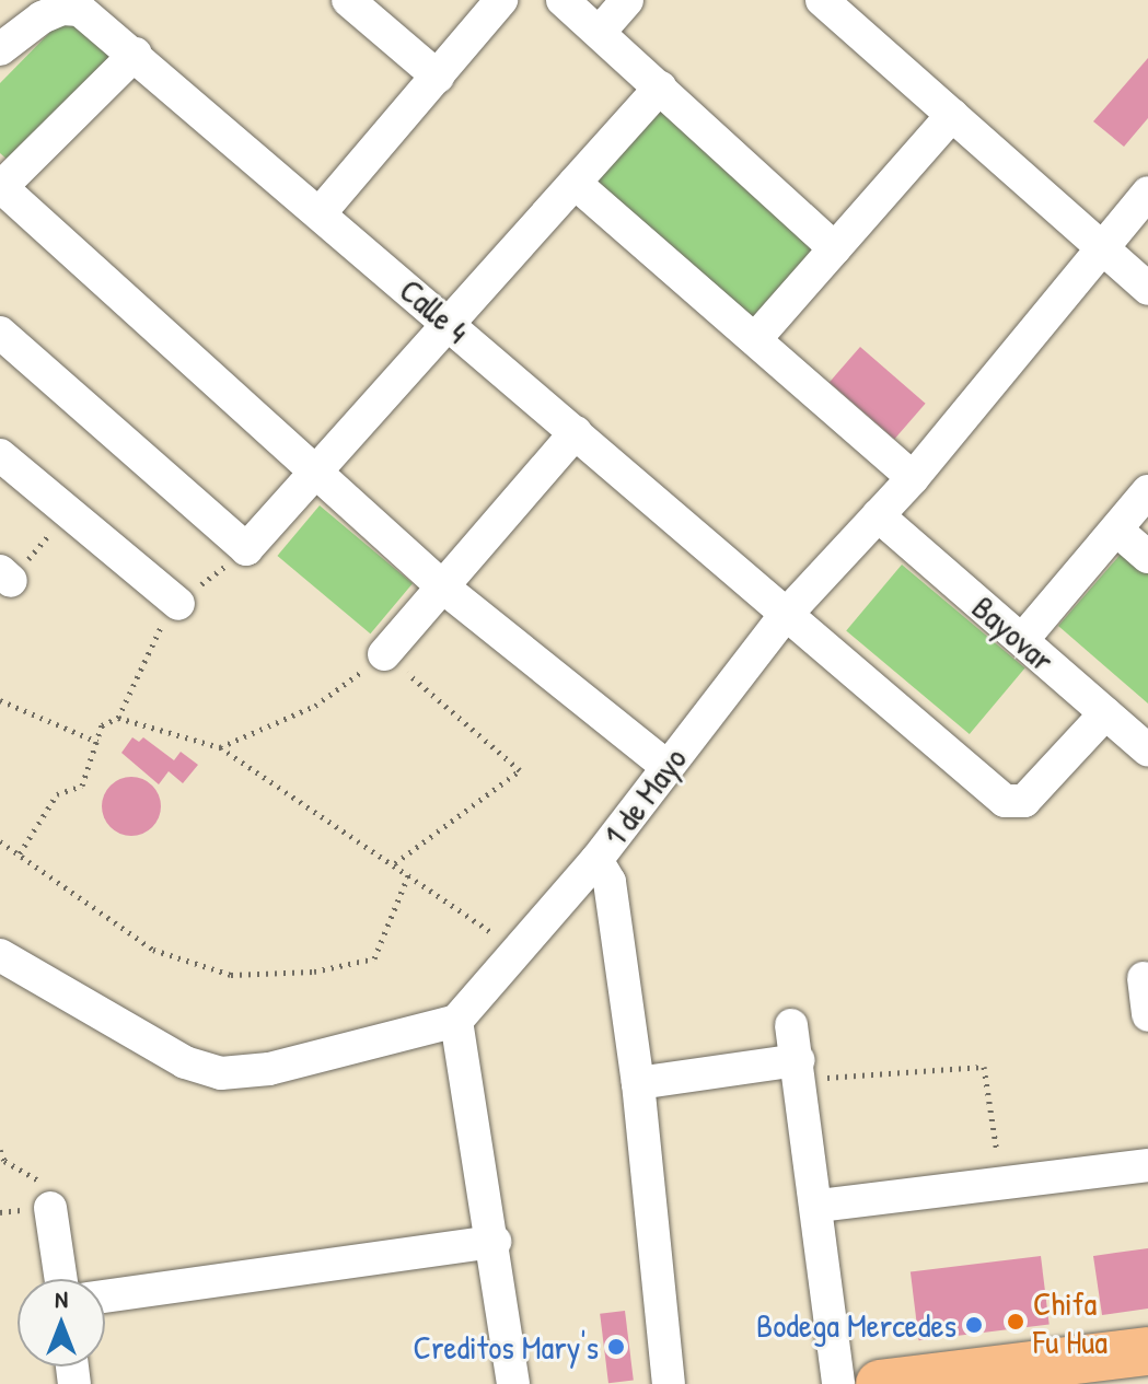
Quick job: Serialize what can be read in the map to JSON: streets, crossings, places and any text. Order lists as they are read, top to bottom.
{
  "streets": {
    "street": ["Calle 4", "Bayovar", "1 de Mayo"]
  },
  "crossings": [
    ["Calle 4", "Bayovar"],
    ["Calle 4", "1 de Mayo"],
    ["Bayovar", "1 de Mayo"]
  ],
  "places": ["Chifa Fu Hua", "Bodega Mercedes", "Creditos Mary's"],
  "north": "top"
}
